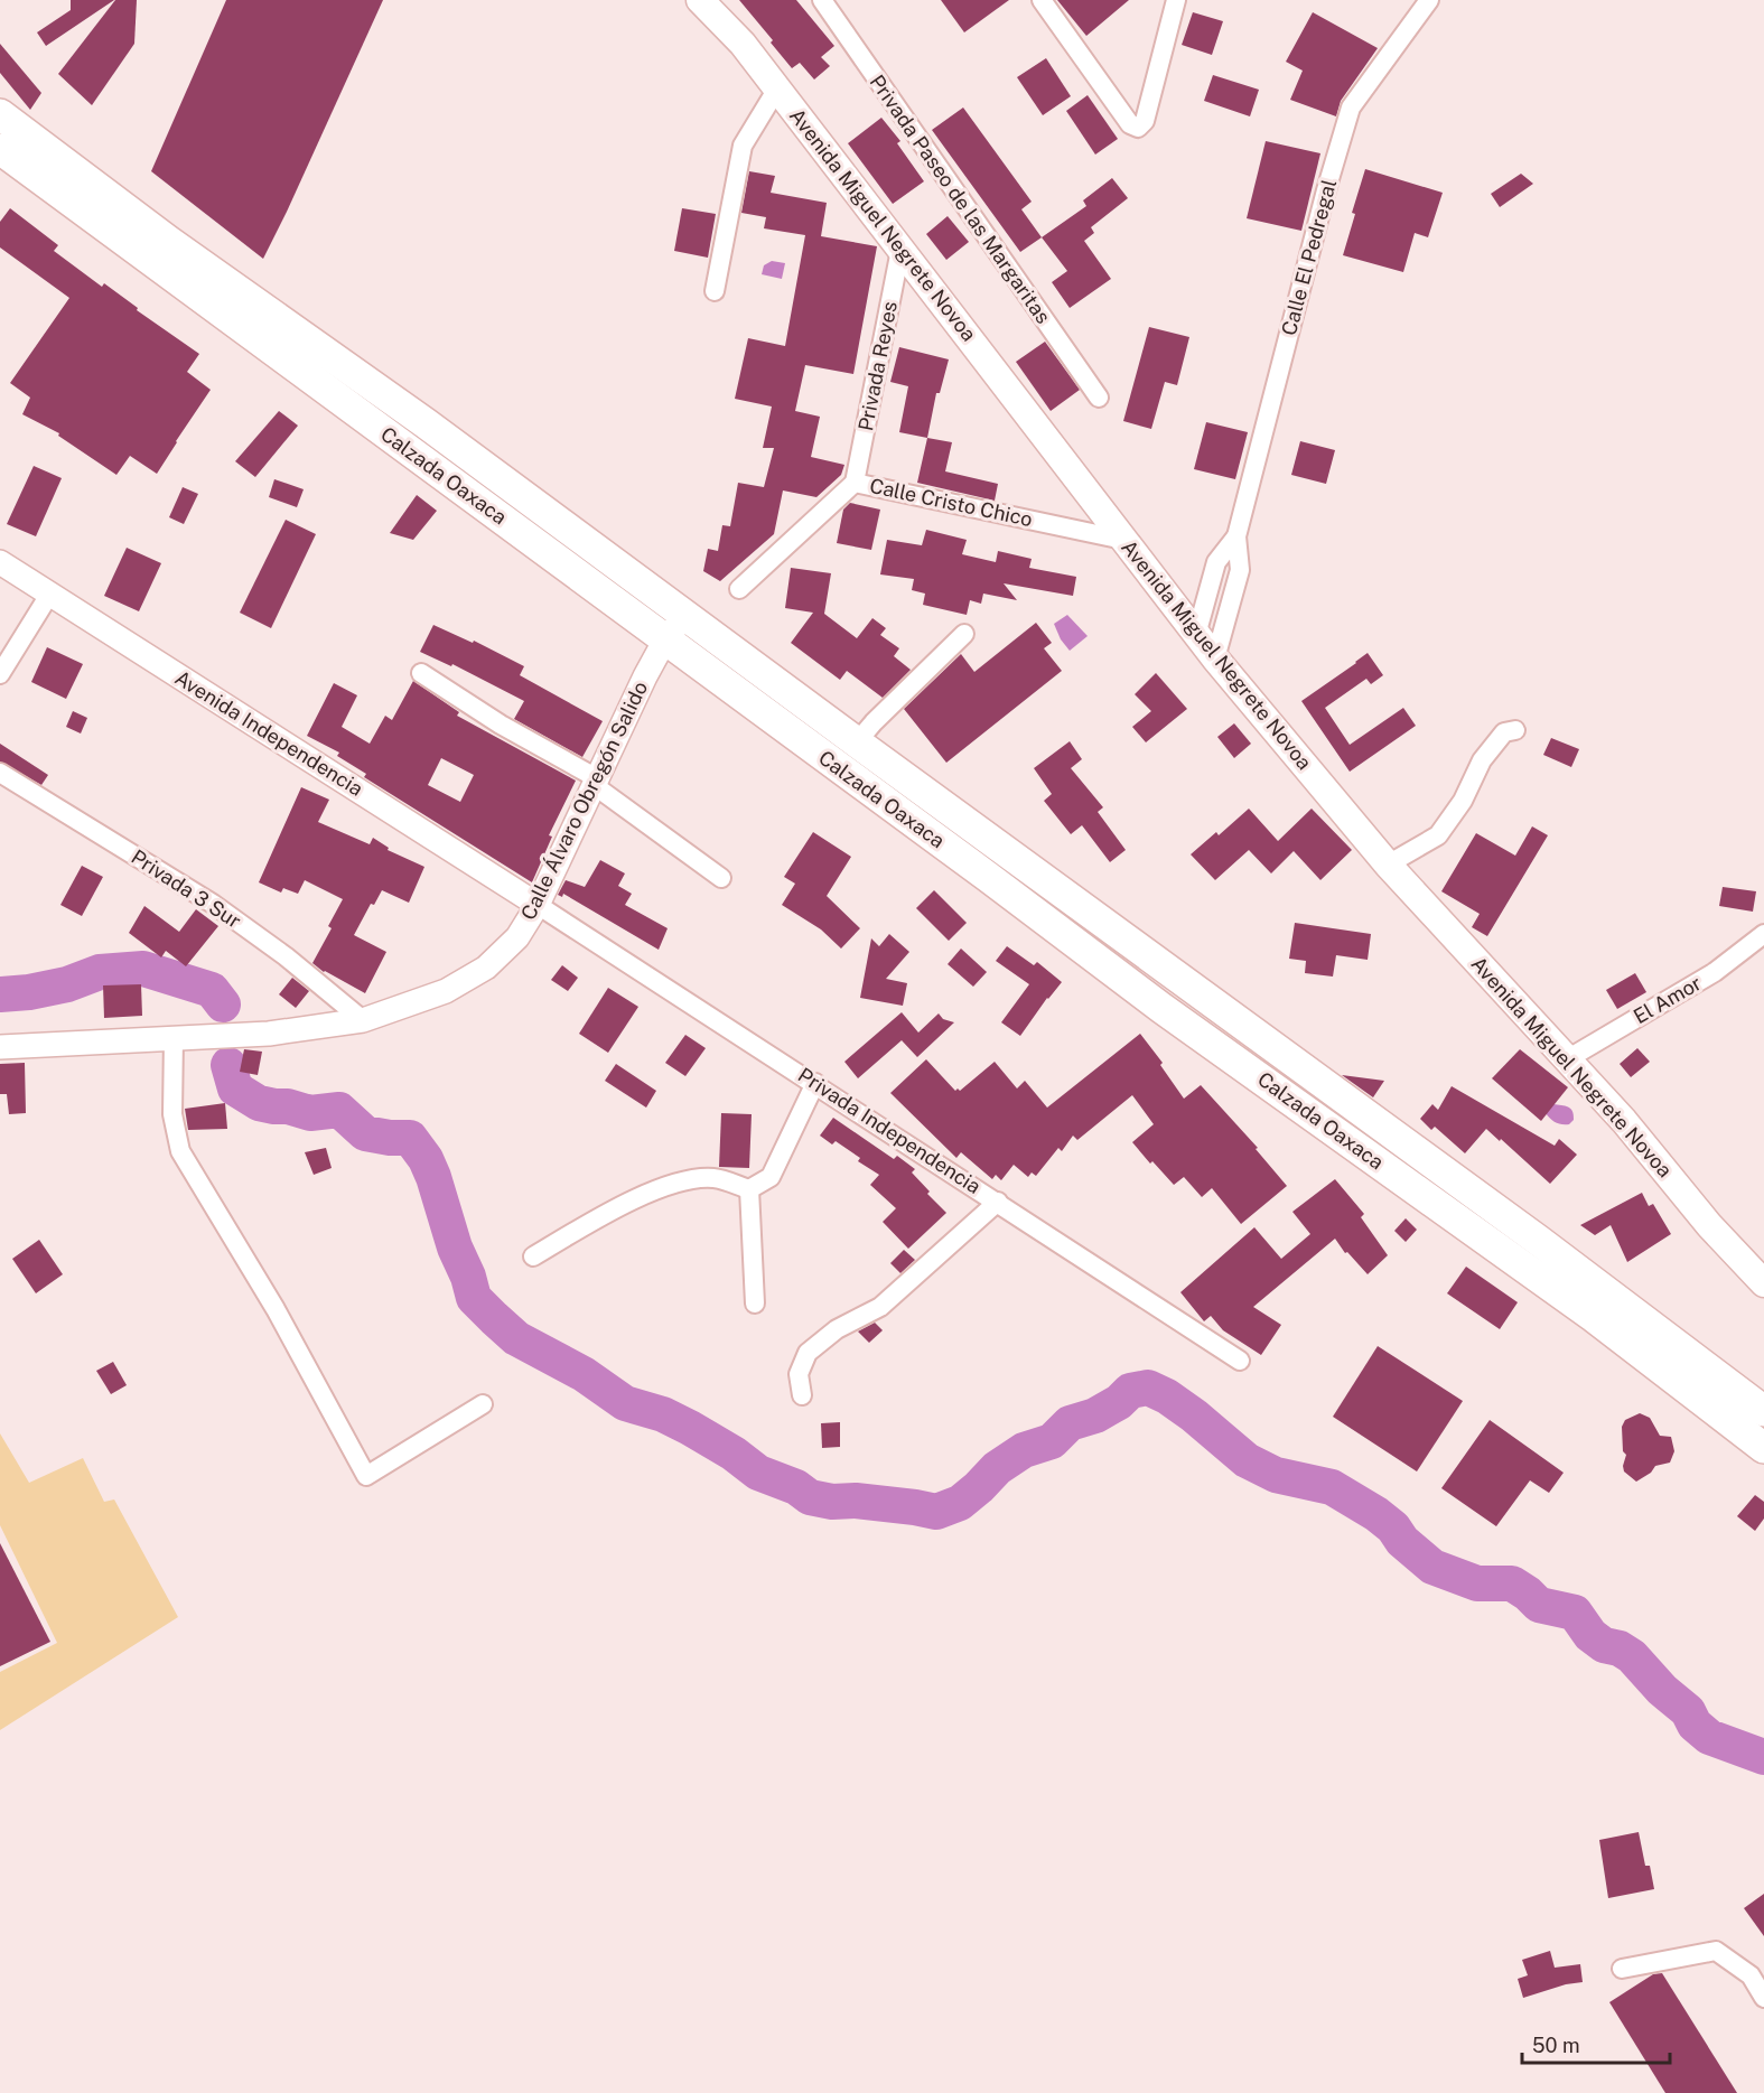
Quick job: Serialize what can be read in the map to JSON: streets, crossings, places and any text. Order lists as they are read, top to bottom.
{
  "streets": {
    "main road": ["Avenida Miguel Negrete Novoa", "Calzada Oaxaca"],
    "street": [
      "Privada Paseo de las Margaritas",
      "Calle El Pedregal",
      "Privada Reyes",
      "Calle Cristo Chico",
      "Avenida Independencia",
      "Calle Álvaro Obregón Salido",
      "Privada 3 Sur",
      "El Amor",
      "Privada Independencia"
    ]
  },
  "crossings": [
    ["Avenida Miguel Negrete Novoa", "Calle El Pedregal"],
    ["Avenida Miguel Negrete Novoa", "Privada Reyes"],
    ["Avenida Miguel Negrete Novoa", "Calle Cristo Chico"],
    ["Avenida Miguel Negrete Novoa", "El Amor"],
    ["Privada Reyes", "Calle Cristo Chico"],
    ["Calzada Oaxaca", "Calle Álvaro Obregón Salido"],
    ["Avenida Independencia", "Calle Álvaro Obregón Salido"],
    ["Avenida Independencia", "Privada Independencia"],
    ["Calle Álvaro Obregón Salido", "Privada 3 Sur"],
    ["Calle Álvaro Obregón Salido", "Privada Independencia"]
  ],
  "scale_bar": "50 m"
}
